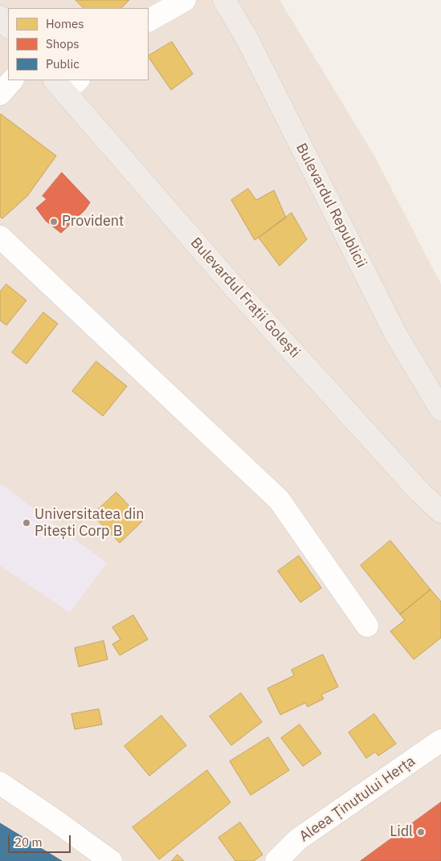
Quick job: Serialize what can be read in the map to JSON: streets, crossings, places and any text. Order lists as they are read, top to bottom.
{
  "streets": {
    "main road": ["Bulevardul Republicii", "Bulevardul Frații Golești"],
    "street": ["Aleea Ținutului Herța"]
  },
  "places": ["Provident", "Universitatea din Pitești Corp B", "Lidl"],
  "legend": ["Homes", "Shops", "Public"],
  "scale_bar": "20 m"
}
